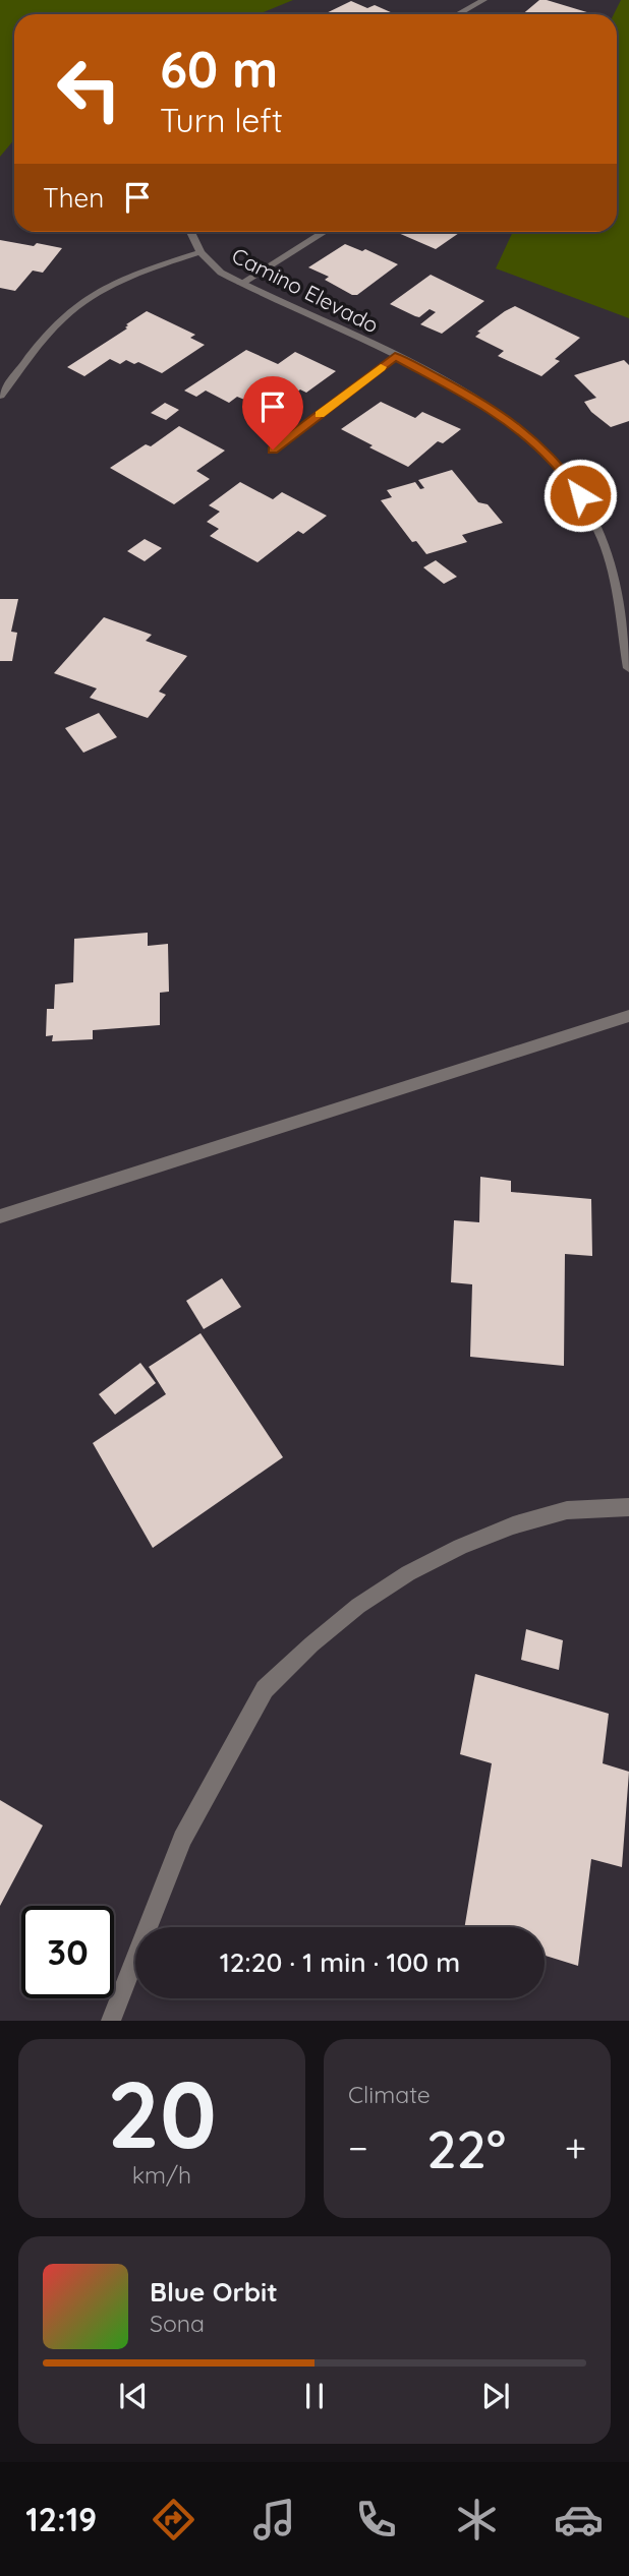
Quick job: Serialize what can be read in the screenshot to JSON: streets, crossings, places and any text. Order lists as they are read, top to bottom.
{
  "streets": {
    "street": ["Camino Elevado"]
  },
  "page": {
    "turn": ["60 m", "Turn left"],
    "then": "Then",
    "limit": "30",
    "trip": "12:20 · 1 min · 100 m",
    "tile": [
      ["20", "km/h"],
      "Climate"
    ],
    "heat": ["−", "22°", "+"],
    "song": ["Blue Orbit", "Sona"],
    "tabs": "12:19"
  }
}
